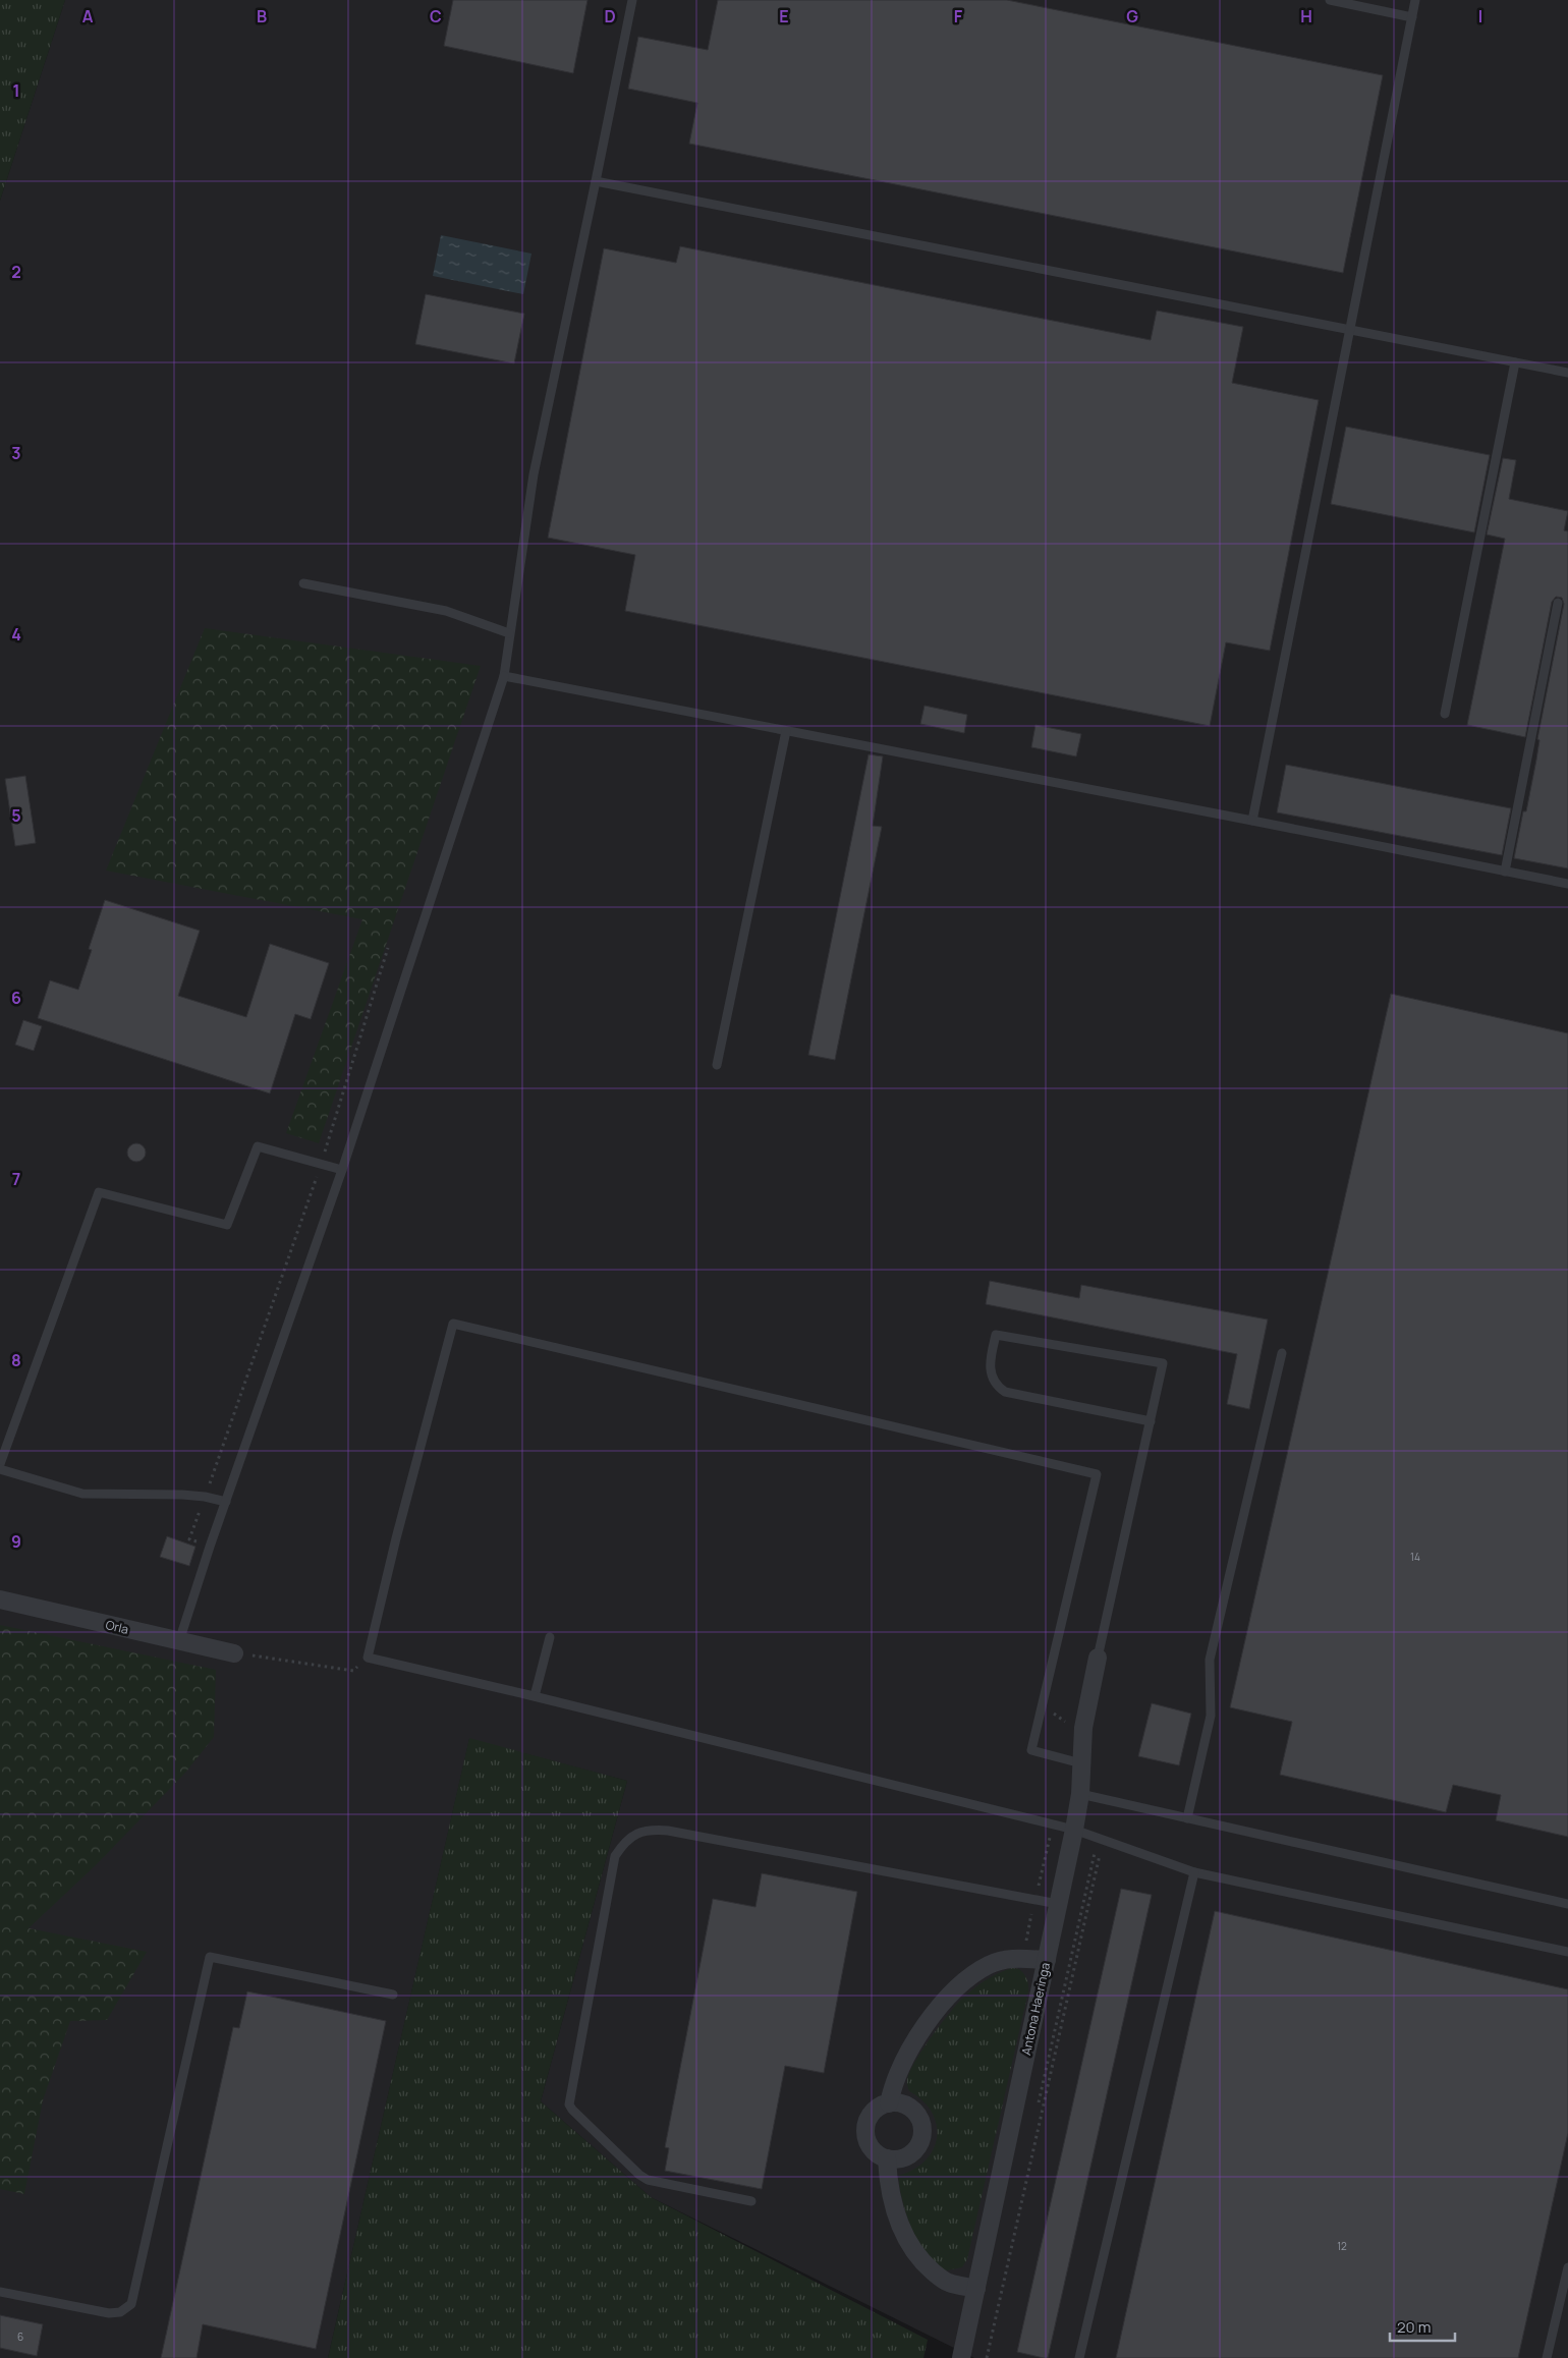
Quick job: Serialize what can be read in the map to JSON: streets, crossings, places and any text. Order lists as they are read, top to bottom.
{
  "streets": {
    "street": ["Orla", "Antona Haeringa"]
  },
  "house_numbers": ["14", "12", "6"],
  "scale_bar": "20 m",
  "grid": {
    "columns": [
      "A",
      "B",
      "C",
      "D",
      "E",
      "F",
      "G",
      "H",
      "I"
    ],
    "rows": [
      "1",
      "2",
      "3",
      "4",
      "5",
      "6",
      "7",
      "8",
      "9"
    ]
  }
}
